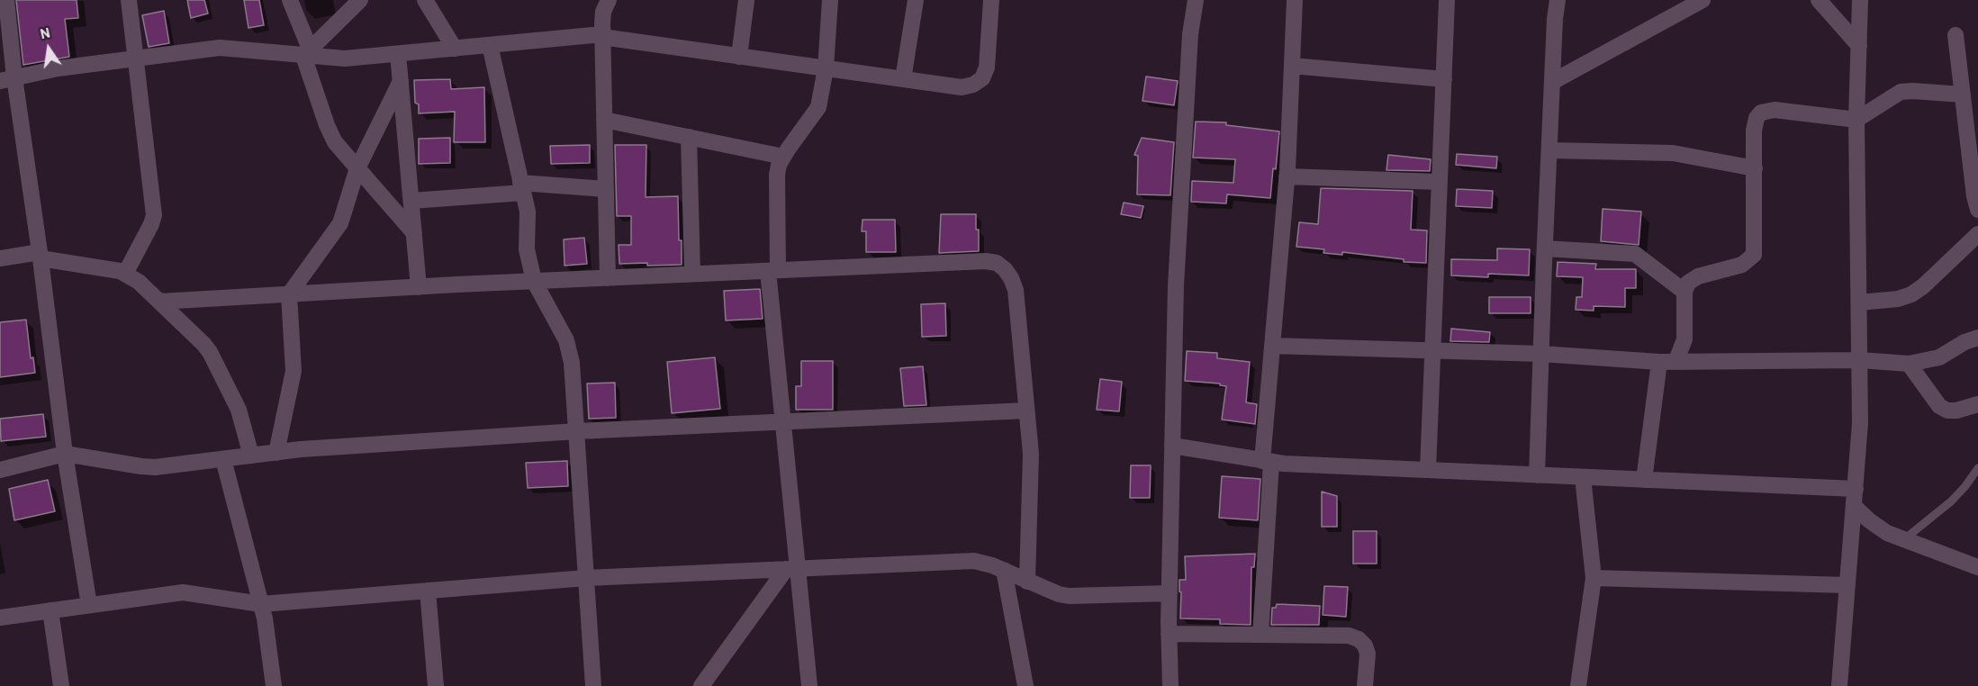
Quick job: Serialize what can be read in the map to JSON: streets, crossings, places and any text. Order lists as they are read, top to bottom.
{
  "north": "top"
}
